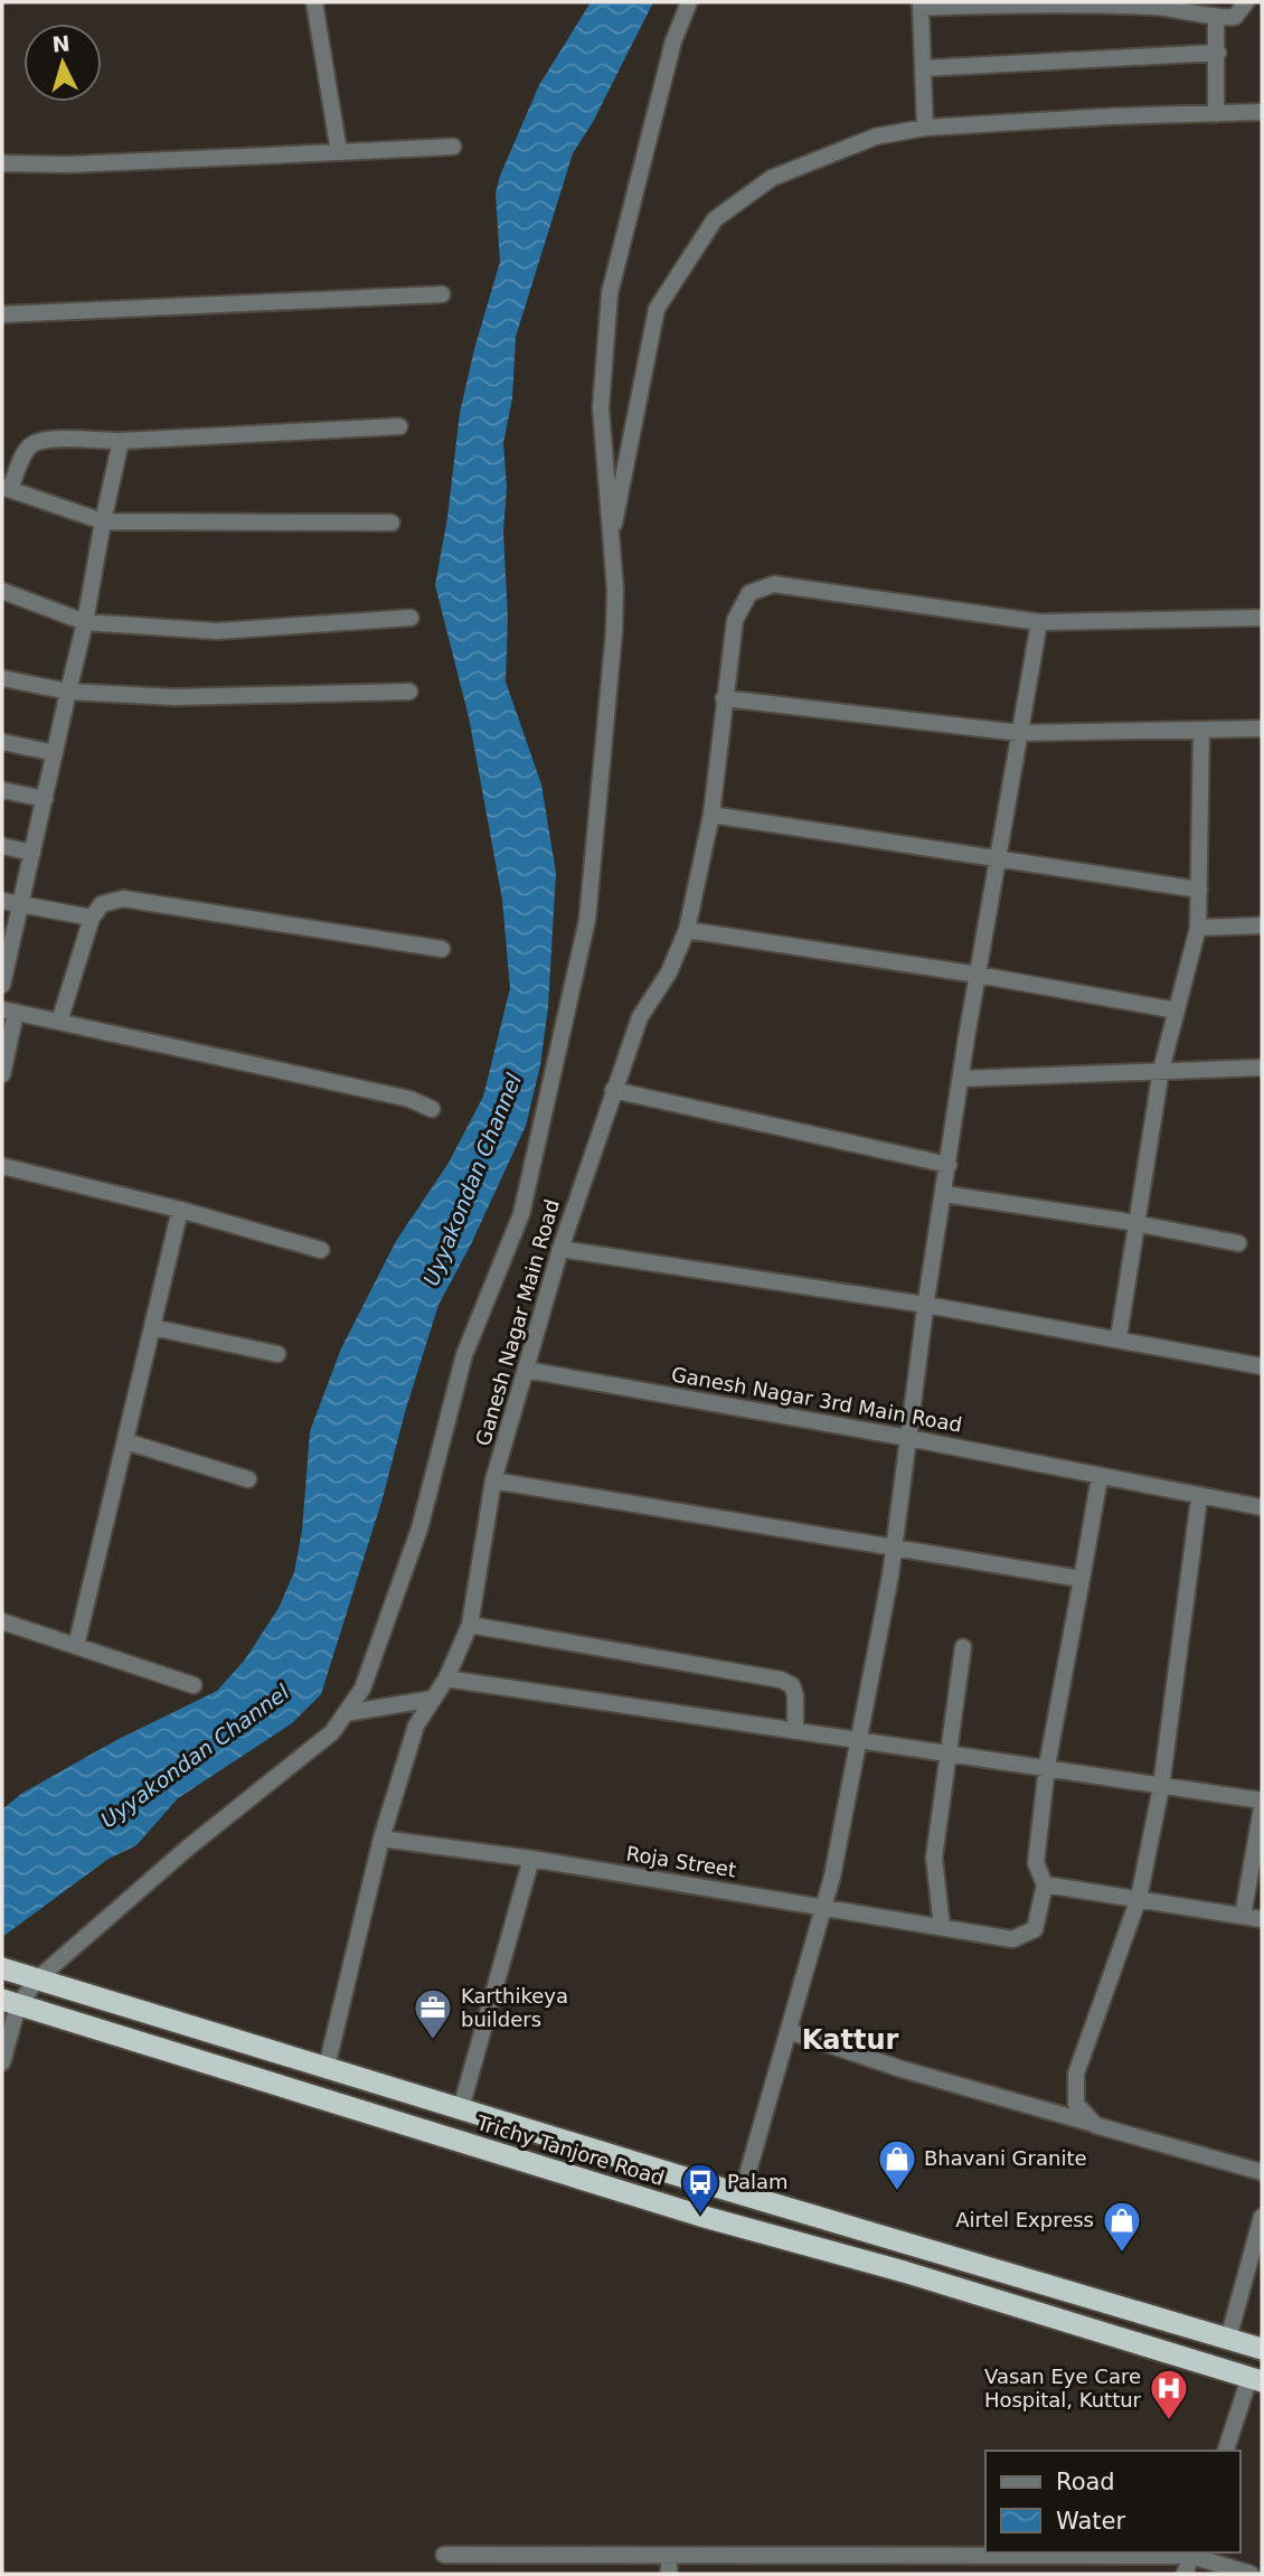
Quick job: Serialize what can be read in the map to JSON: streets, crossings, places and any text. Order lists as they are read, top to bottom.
{
  "streets": {
    "highway": ["Trichy Tanjore Road"],
    "street": ["Ganesh Nagar Main Road", "Ganesh Nagar 3rd Main Road", "Roja Street"]
  },
  "crossings": [
    ["Ganesh Nagar Main Road", "Ganesh Nagar 3rd Main Road"],
    ["Ganesh Nagar Main Road", "Roja Street"],
    ["Ganesh Nagar Main Road", "Trichy Tanjore Road"]
  ],
  "districts": ["Kattur"],
  "water": ["Uyyakondan Channel"],
  "places": {
    "office": ["Karthikeya builders"],
    "shop": ["Bhavani Granite", "Airtel Express"],
    "bus stop": ["Palam"],
    "hospital": ["Vasan Eye Care Hospital, Kuttur"]
  },
  "legend": ["Road", "Water"],
  "north": "top"
}
